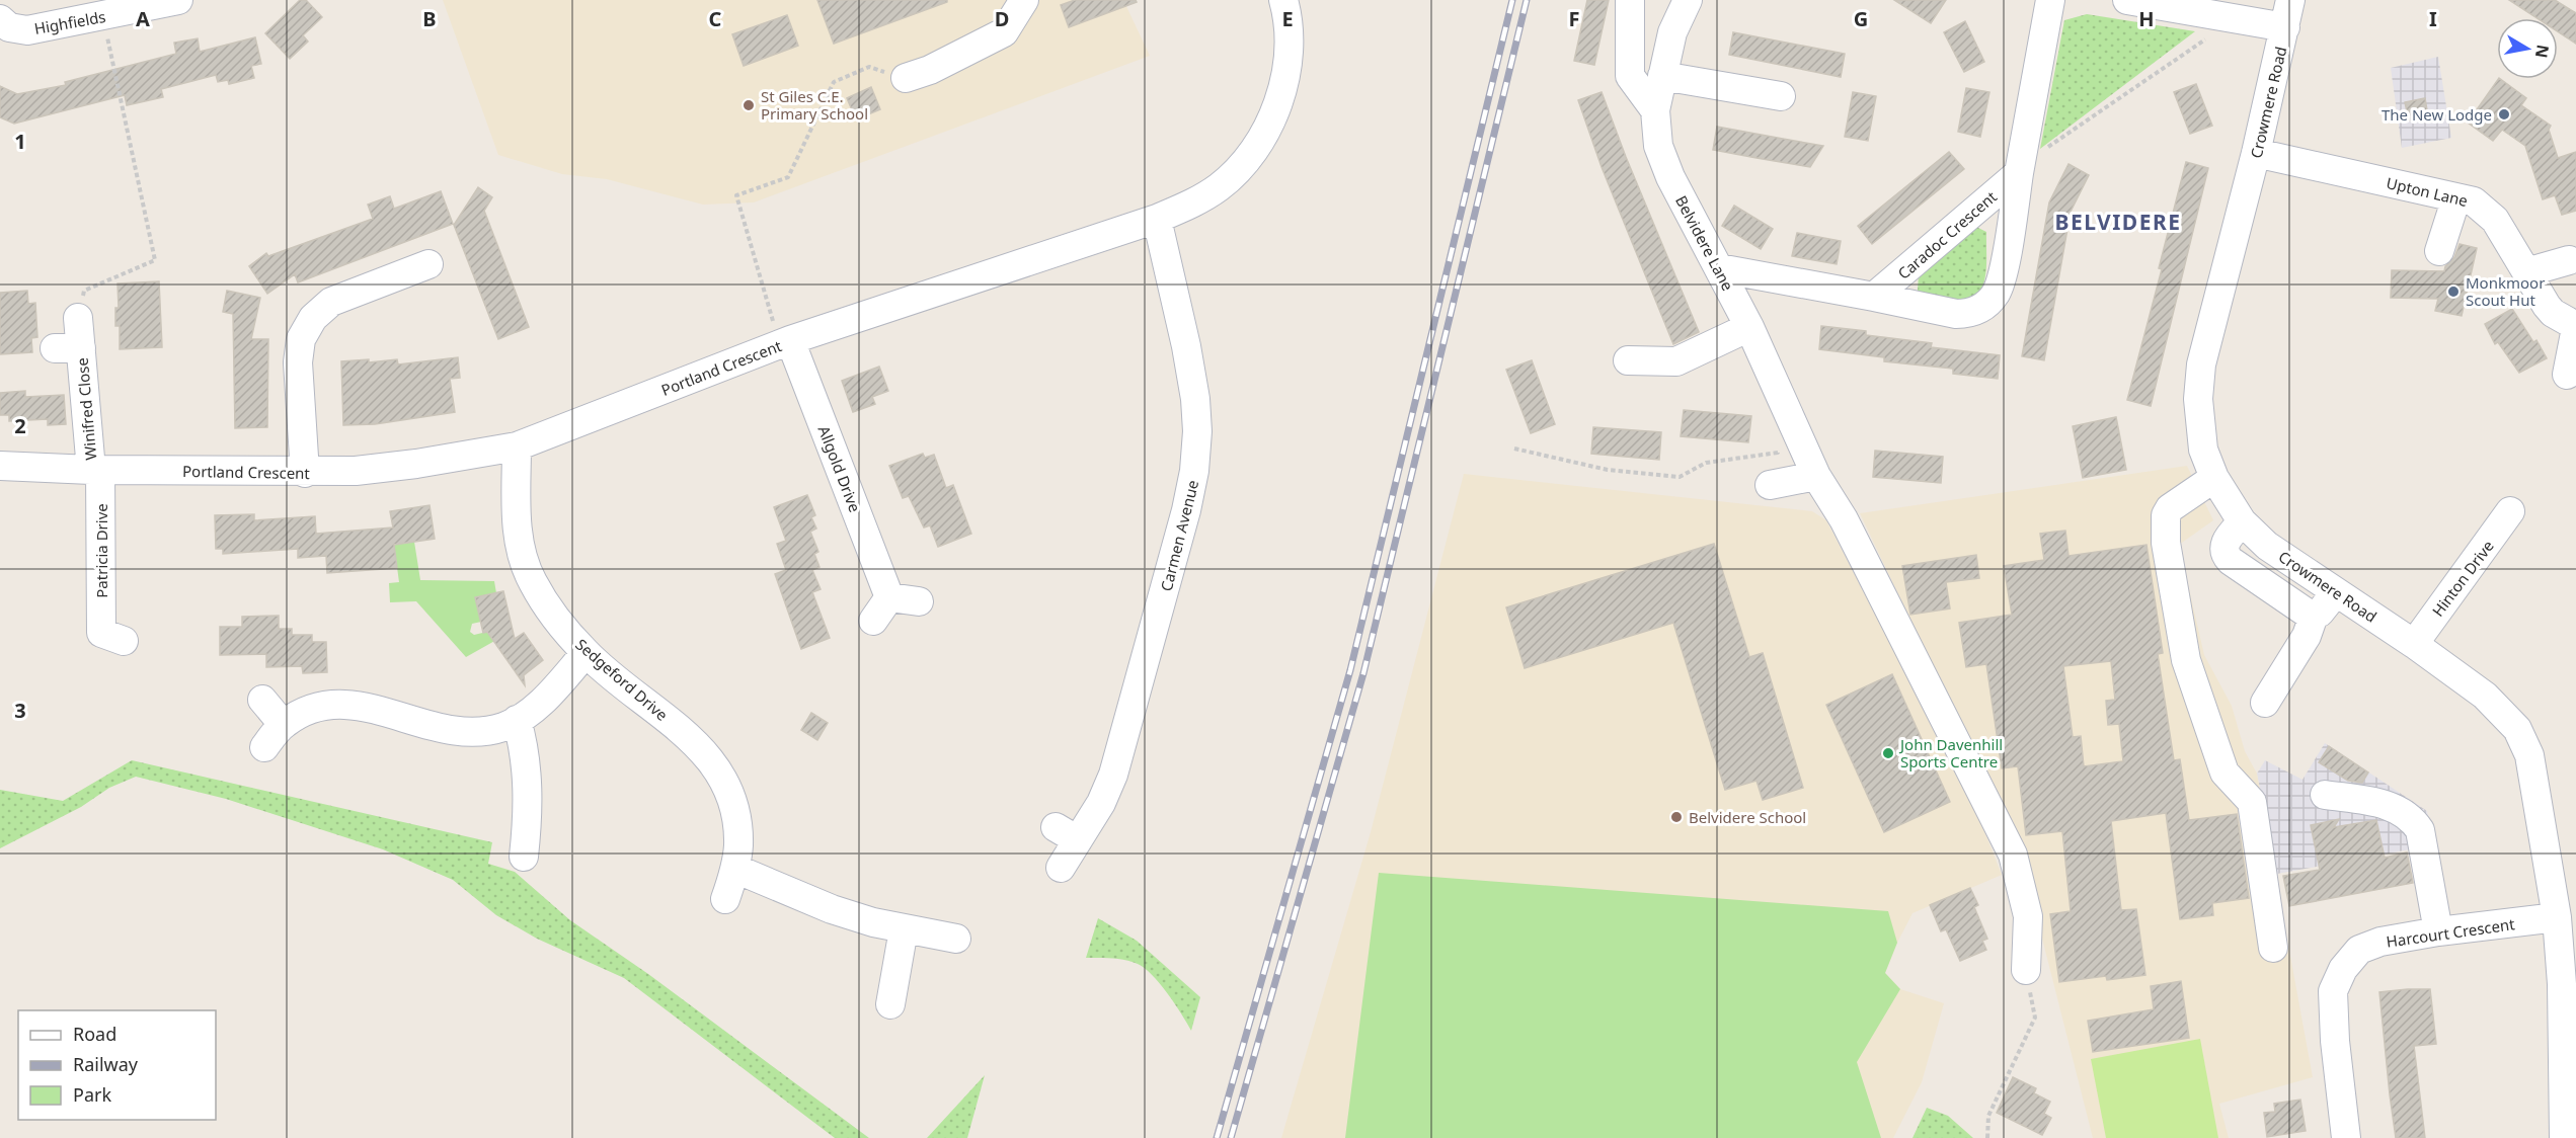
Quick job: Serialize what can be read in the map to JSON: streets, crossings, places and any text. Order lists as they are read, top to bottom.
{
  "streets": {
    "street": [
      "Highfields",
      "Crowmere Road",
      "Upton Lane",
      "Caradoc Crescent",
      "Belvidere Lane",
      "Portland Crescent",
      "Winifred Close",
      "Allgold Drive",
      "Carmen Avenue",
      "Patricia Drive",
      "Hinton Drive",
      "Sedgeford Drive",
      "Harcourt Crescent"
    ]
  },
  "crossings": [
    ["Crowmere Road", "Upton Lane"],
    ["Crowmere Road", "Hinton Drive"],
    ["Crowmere Road", "Harcourt Crescent"],
    ["Caradoc Crescent", "Belvidere Lane"],
    ["Portland Crescent", "Winifred Close"],
    ["Portland Crescent", "Allgold Drive"],
    ["Portland Crescent", "Carmen Avenue"],
    ["Portland Crescent", "Patricia Drive"],
    ["Portland Crescent", "Sedgeford Drive"],
    ["Winifred Close", "Patricia Drive"]
  ],
  "districts": ["BELVIDERE"],
  "places": [
    "St Giles C.E. Primary School",
    "The New Lodge",
    "Monkmoor Scout Hut",
    "John Davenhill Sports Centre",
    "Belvidere School"
  ],
  "legend": ["Road", "Railway", "Park"],
  "north": "right",
  "grid": {
    "columns": [
      "A",
      "B",
      "C",
      "D",
      "E",
      "F",
      "G",
      "H",
      "I"
    ],
    "rows": ["1", "2", "3"]
  }
}
